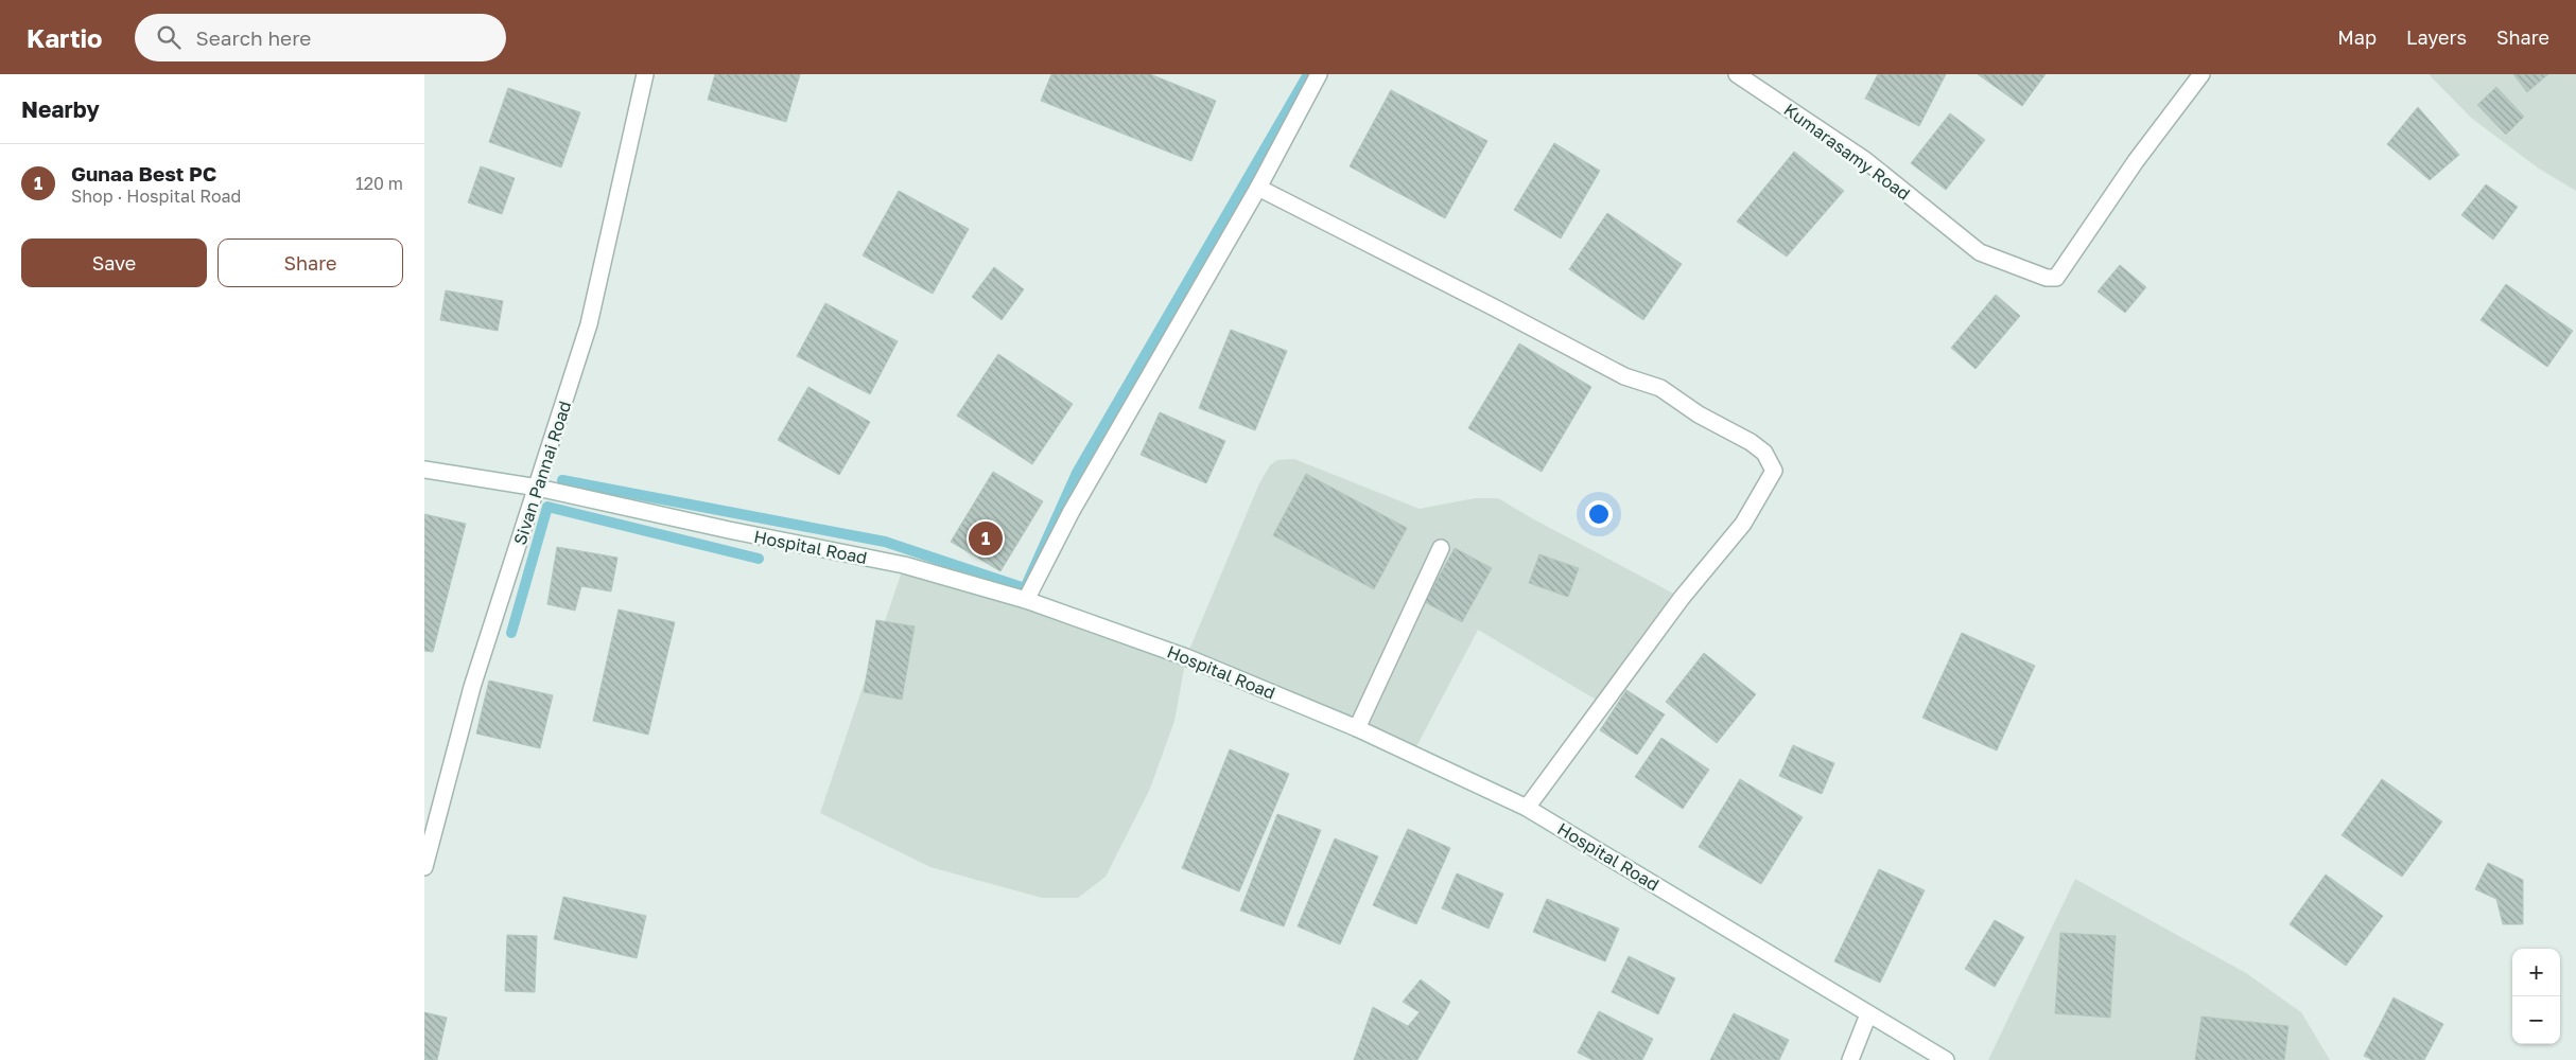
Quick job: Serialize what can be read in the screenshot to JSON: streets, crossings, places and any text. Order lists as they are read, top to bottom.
{
  "streets": {
    "street": ["Kumarasamy Road", "Sivan Pannai Road", "Hospital Road"]
  },
  "crossings": [
    ["Sivan Pannai Road", "Hospital Road"]
  ],
  "page": {
    "header": "Kartio",
    "search": "Search here",
    "nav": ["Map", "Layers", "Share"],
    "heading": "Nearby",
    "list": [
      {
        "mark": "1",
        "name": "Gunaa Best PC",
        "note": "Shop · Hospital Road",
        "value": "120 m"
      }
    ],
    "buttons": ["Save", "Share"],
    "pins": "1",
    "map_buttons": ["+", "−"]
  }
}
